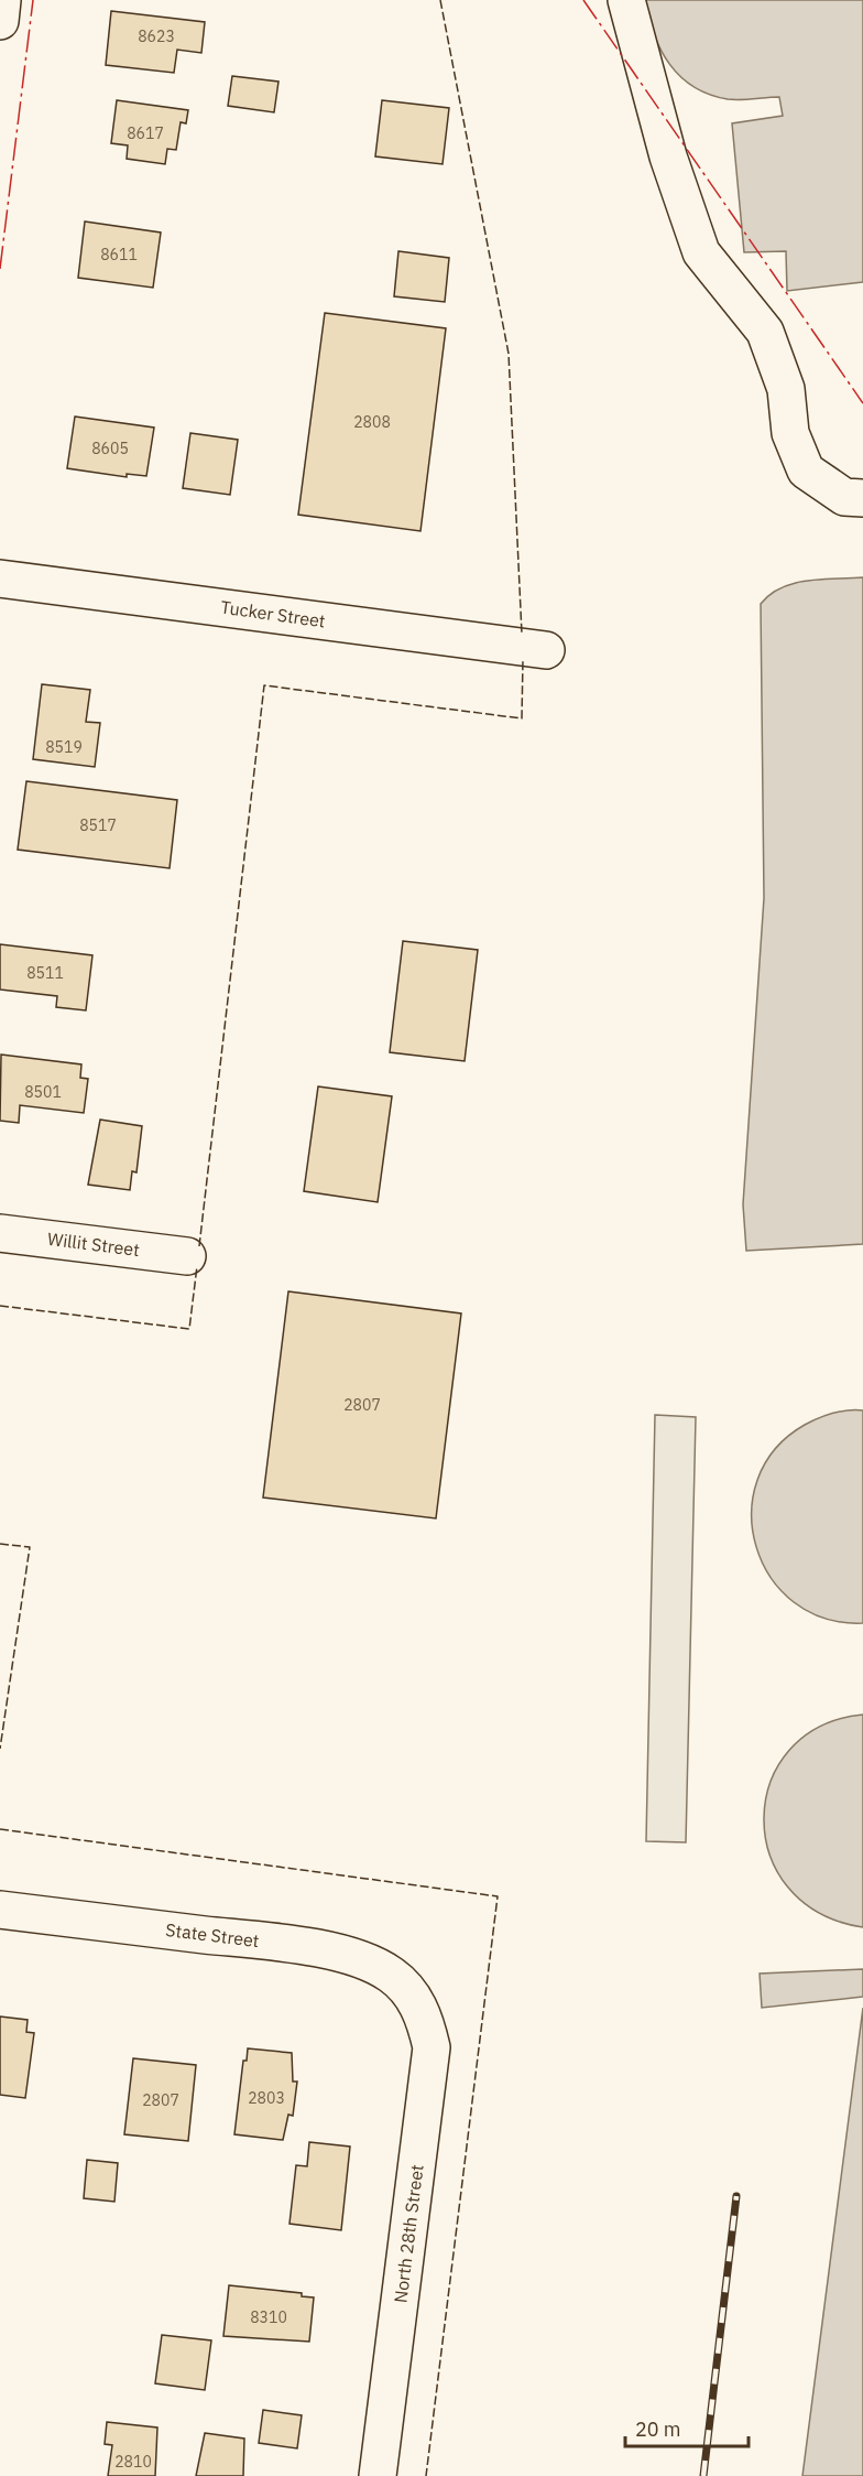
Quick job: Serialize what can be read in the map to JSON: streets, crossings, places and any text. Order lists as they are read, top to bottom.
{
  "streets": {
    "street": [
      "Tucker Street",
      "Willit Street",
      "State Street",
      "North 28th Street"
    ]
  },
  "crossings": [
    ["State Street", "North 28th Street"]
  ],
  "house_numbers": [
    "8623",
    "8617",
    "8611",
    "2808",
    "8605",
    "8519",
    "8517",
    "8511",
    "8501",
    "2807",
    "2803",
    "2807",
    "8310",
    "2810"
  ],
  "scale_bar": "20 m"
}
